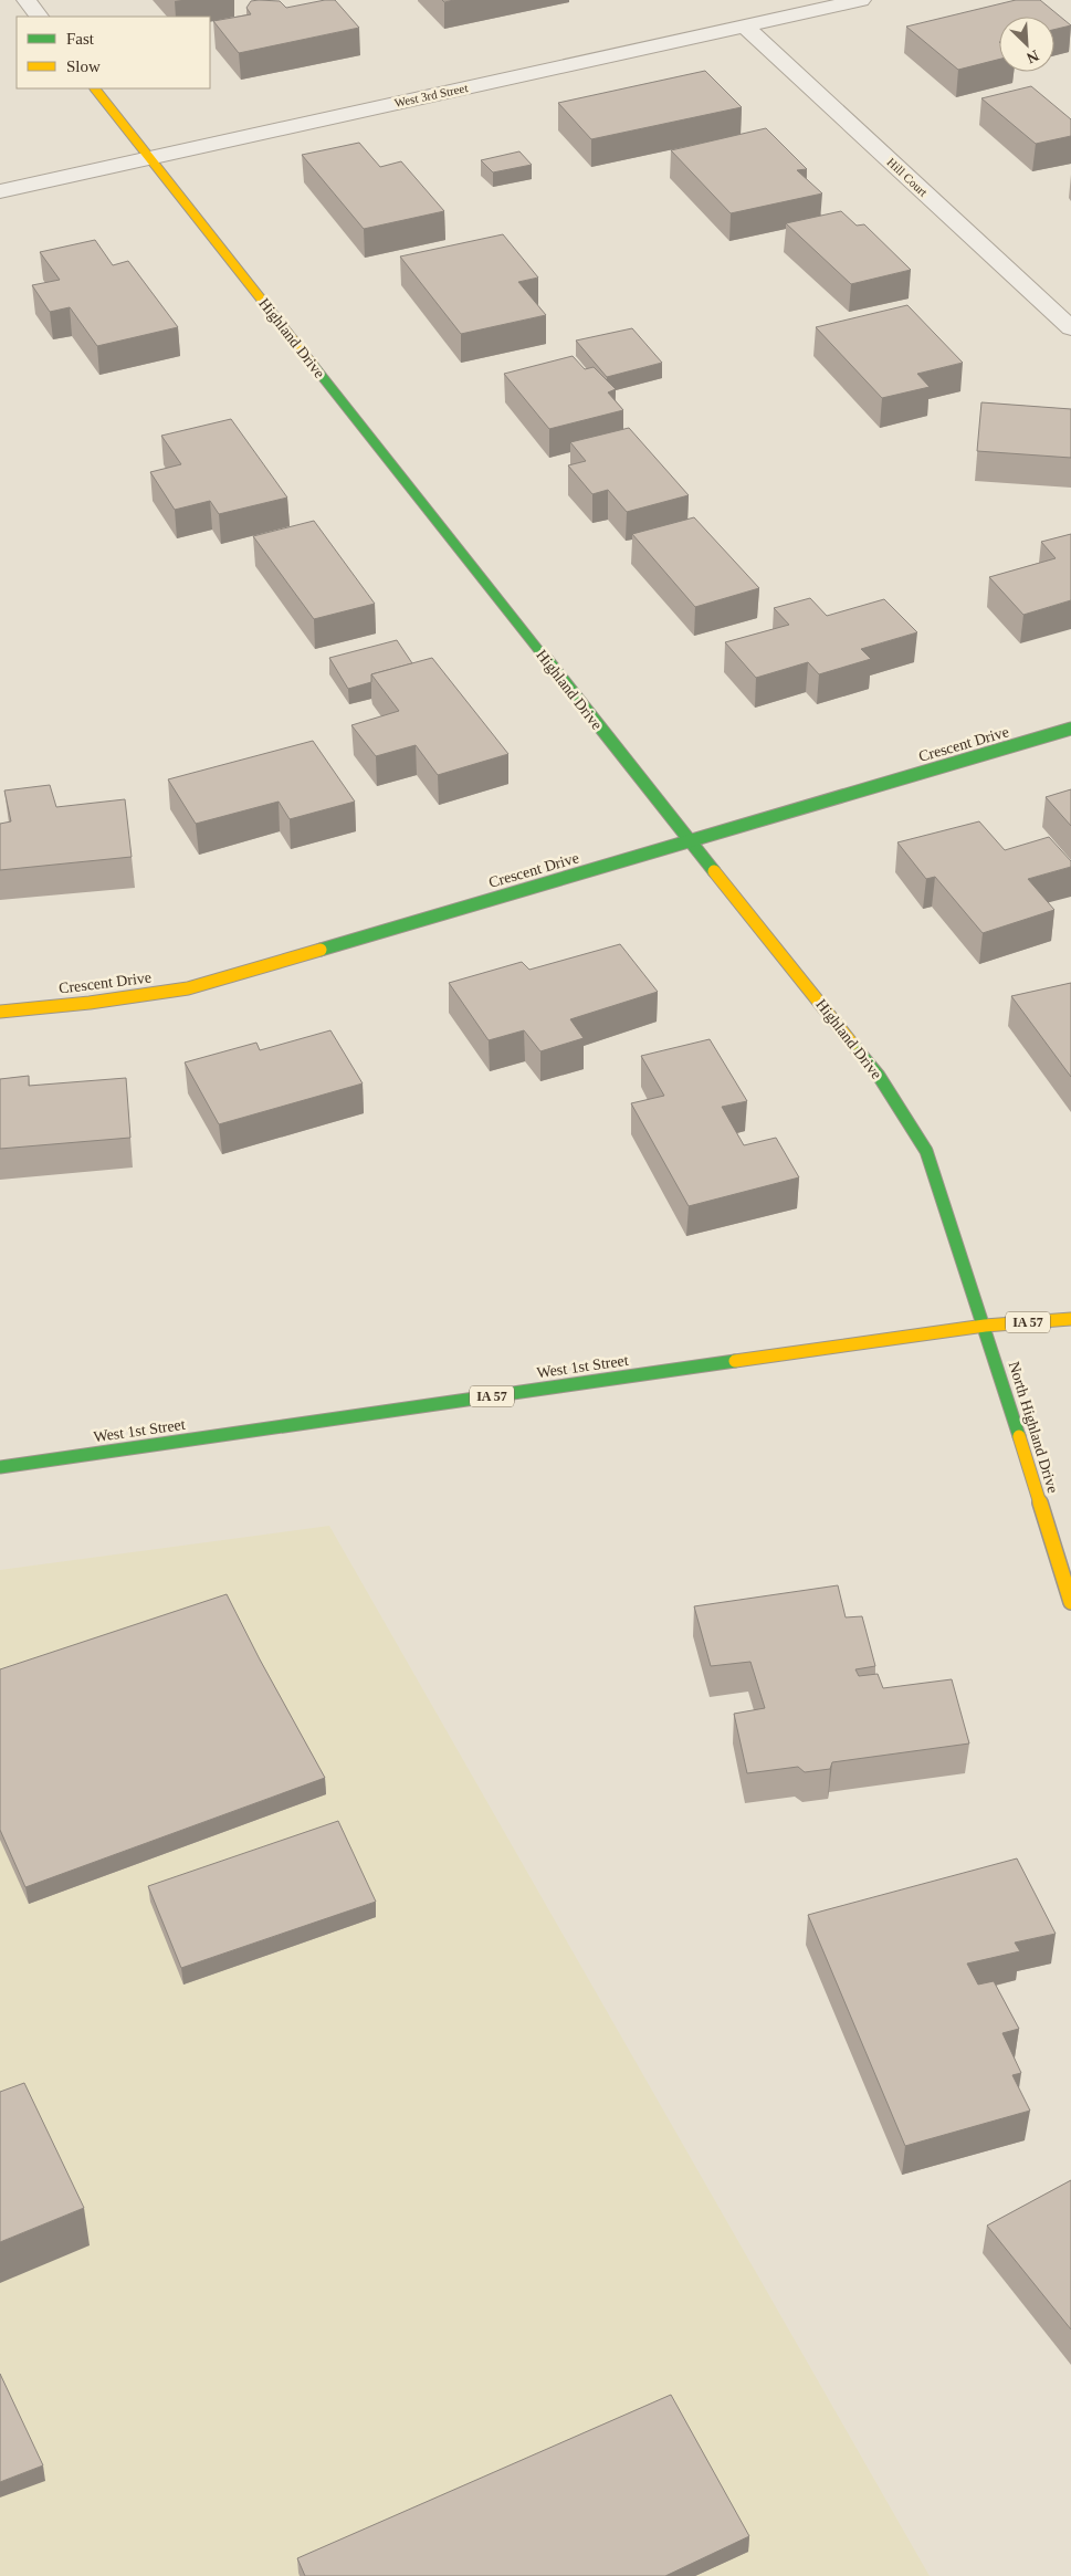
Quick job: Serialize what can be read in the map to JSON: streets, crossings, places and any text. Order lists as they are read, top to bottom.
{
  "streets": {
    "street": [
      "West 3rd Street",
      "Hill Court",
      "Highland Drive",
      "Crescent Drive",
      "IA 57",
      "West 1st Street",
      "North Highland Drive"
    ]
  },
  "crossings": [
    ["West 3rd Street", "Hill Court"],
    ["West 3rd Street", "Highland Drive"],
    ["Highland Drive", "Crescent Drive"],
    ["Highland Drive", "West 1st Street"],
    ["Highland Drive", "North Highland Drive"],
    ["West 1st Street", "North Highland Drive"]
  ],
  "legend": ["Fast", "Slow"],
  "north": "bottom right"
}
